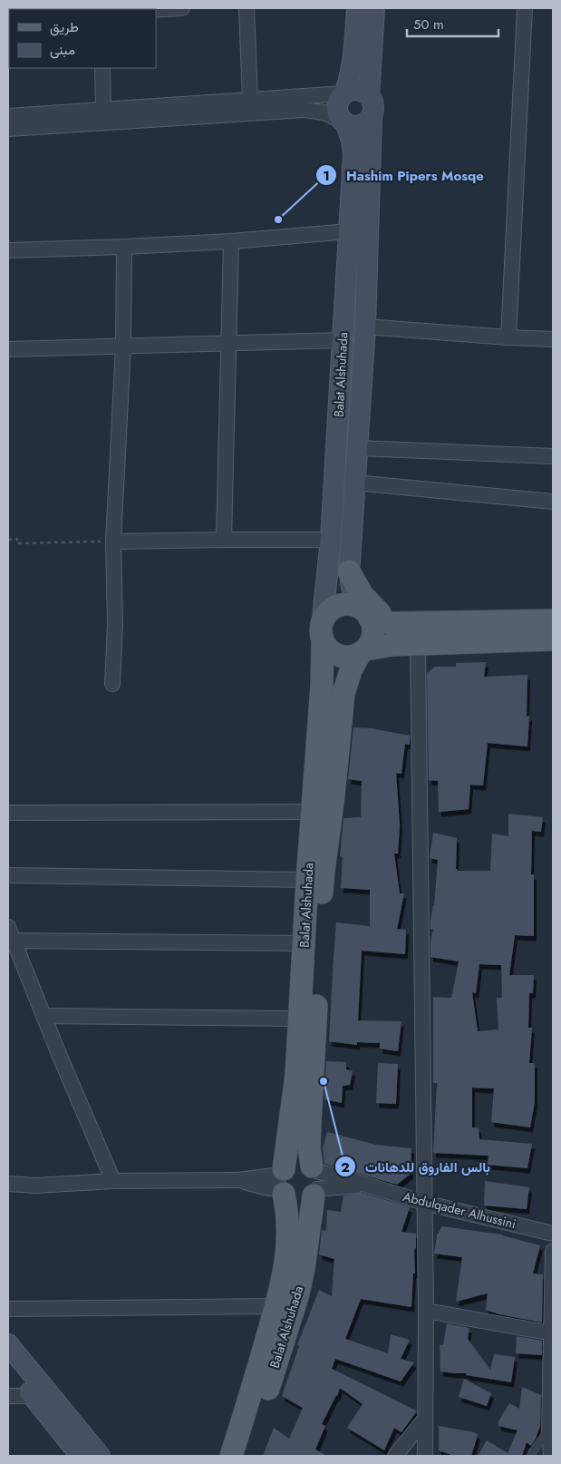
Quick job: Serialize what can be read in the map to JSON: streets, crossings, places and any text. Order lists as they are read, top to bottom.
{
  "streets": {
    "main road": ["Balat Alshuhada"],
    "street": ["Abdulqader Alhussini"]
  },
  "crossings": [
    ["Balat Alshuhada", "Abdulqader Alhussini"]
  ],
  "places": ["Hashim Pipers Mosqe", "بالس الفاروق للدهانات"],
  "legend": ["طريق", "مبنى"],
  "scale_bar": "50 m"
}
